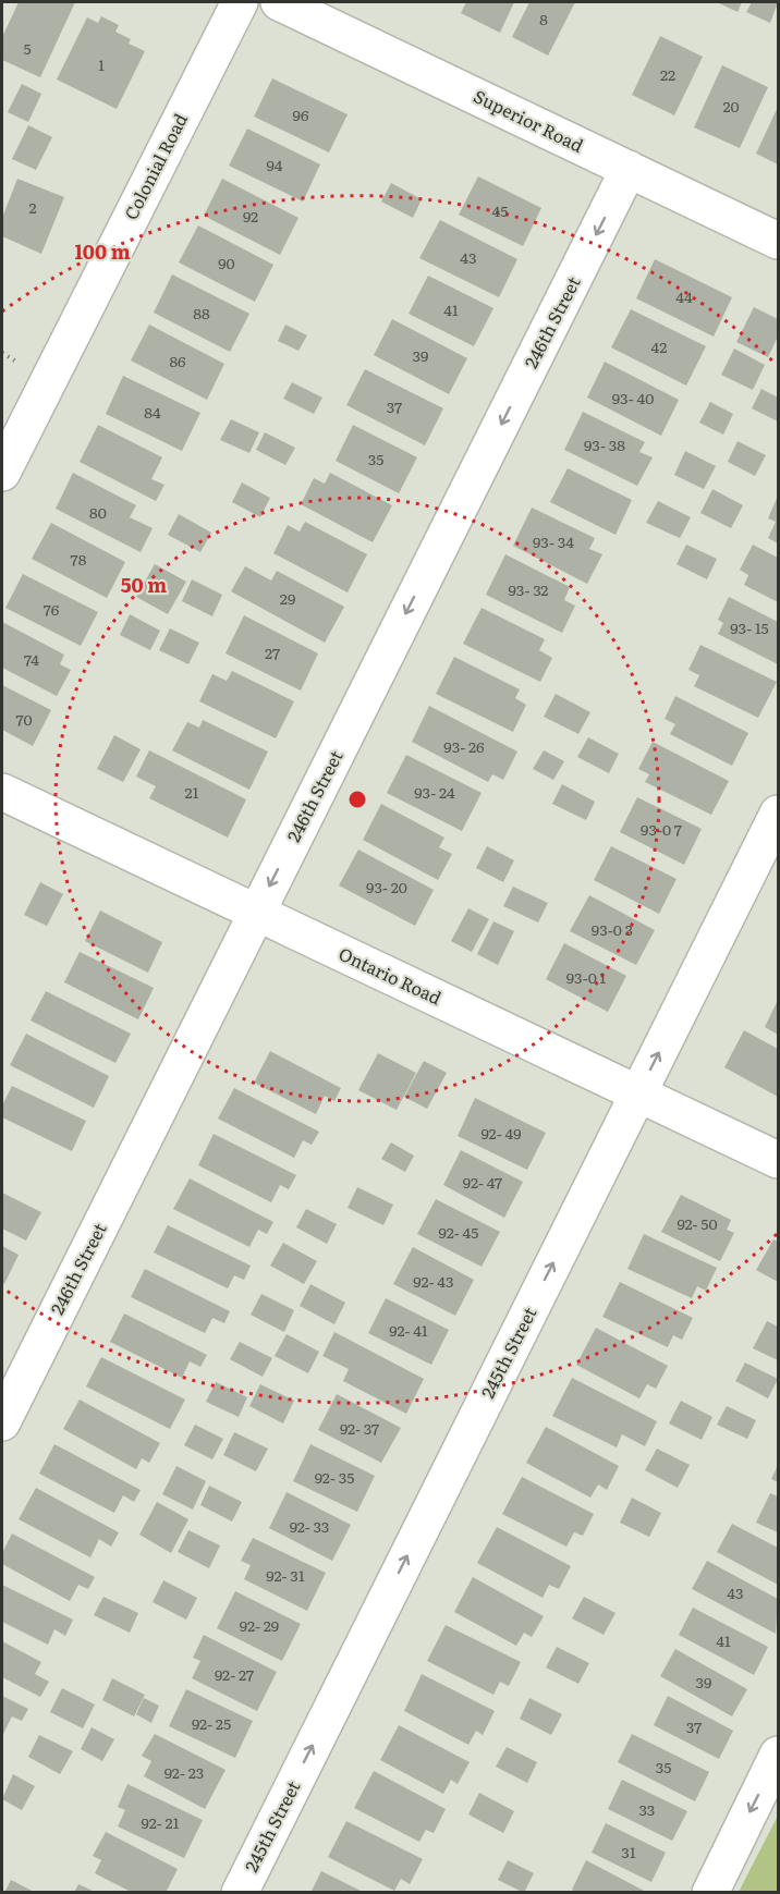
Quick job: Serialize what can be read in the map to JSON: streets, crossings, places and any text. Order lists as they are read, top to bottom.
{
  "streets": {
    "street": [
      "Superior Road",
      "Colonial Road",
      "246th Street",
      "Ontario Road",
      "245th Street"
    ]
  },
  "crossings": [
    ["Superior Road", "246th Street"],
    ["246th Street", "Ontario Road"],
    ["Ontario Road", "245th Street"]
  ],
  "one_way": ["246th Street", "245th Street"],
  "house_numbers": [
    "8",
    "5",
    "1",
    "22",
    "20",
    "96",
    "94",
    "2",
    "45",
    "92",
    "43",
    "90",
    "44",
    "41",
    "88",
    "42",
    "39",
    "86",
    "93- 40",
    "37",
    "84",
    "93- 38",
    "35",
    "80",
    "93- 34",
    "78",
    "93- 32",
    "29",
    "76",
    "93- 15",
    "27",
    "74",
    "70",
    "93- 26",
    "21",
    "93- 24",
    "93-0 7",
    "93- 20",
    "93-0 3",
    "93-0 1",
    "92- 49",
    "92- 47",
    "92- 50",
    "92- 45",
    "92- 43",
    "92- 41",
    "92- 37",
    "92- 35",
    "92- 33",
    "92- 31",
    "43",
    "92- 29",
    "41",
    "92- 27",
    "39",
    "92- 25",
    "37",
    "35",
    "92- 23",
    "33",
    "92- 21",
    "31"
  ],
  "rings": ["100 m", "50 m"]
}
